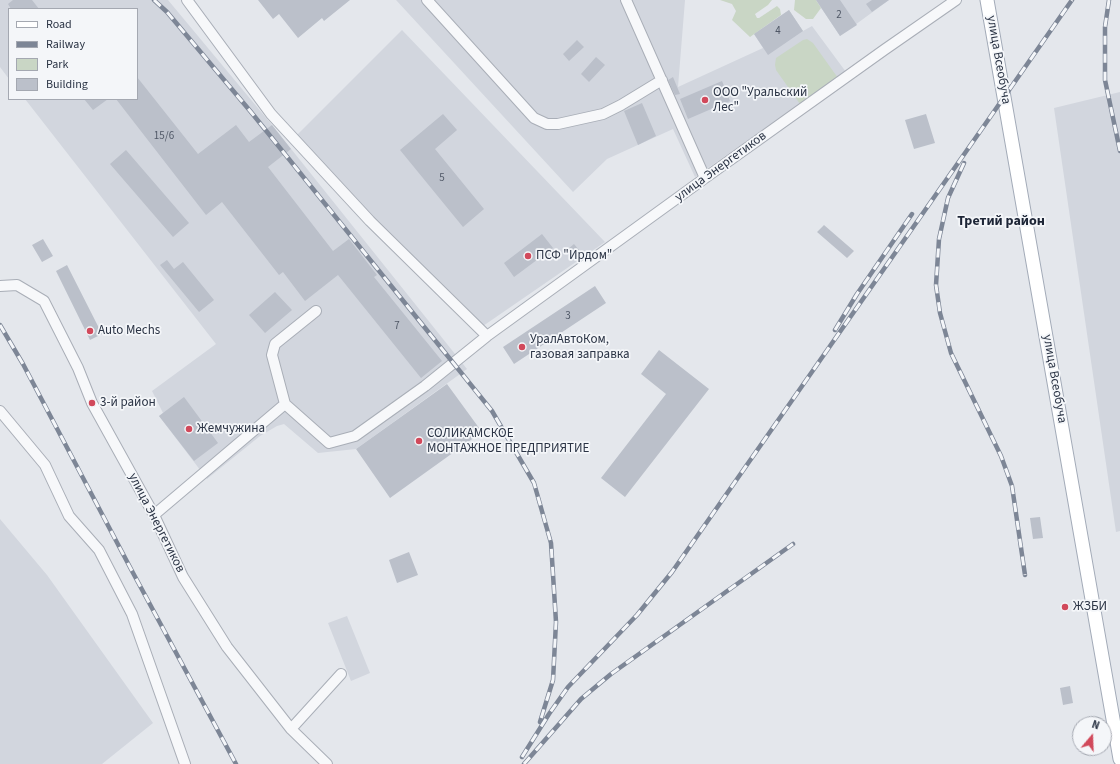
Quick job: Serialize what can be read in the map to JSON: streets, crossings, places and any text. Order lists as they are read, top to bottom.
{
  "streets": {
    "main road": ["улица Всеобуча"],
    "street": ["улица Энергетиков"]
  },
  "districts": ["Третий район"],
  "places": [
    "ООО \"Уральский Лес\"",
    "ПСФ \"Ирдом\"",
    "Auto Mechs",
    "УралАвтоКом, газовая заправка",
    "3-й район",
    "Жемчужина",
    "СОЛИКАМСКОЕ МОНТАЖНОЕ ПРЕДПРИЯТИЕ",
    "ЖЗБИ"
  ],
  "house_numbers": [
    "2",
    "4",
    "15/6",
    "5",
    "3",
    "7"
  ],
  "legend": [
    "Road",
    "Railway",
    "Park",
    "Building"
  ],
  "north": "top"
}
